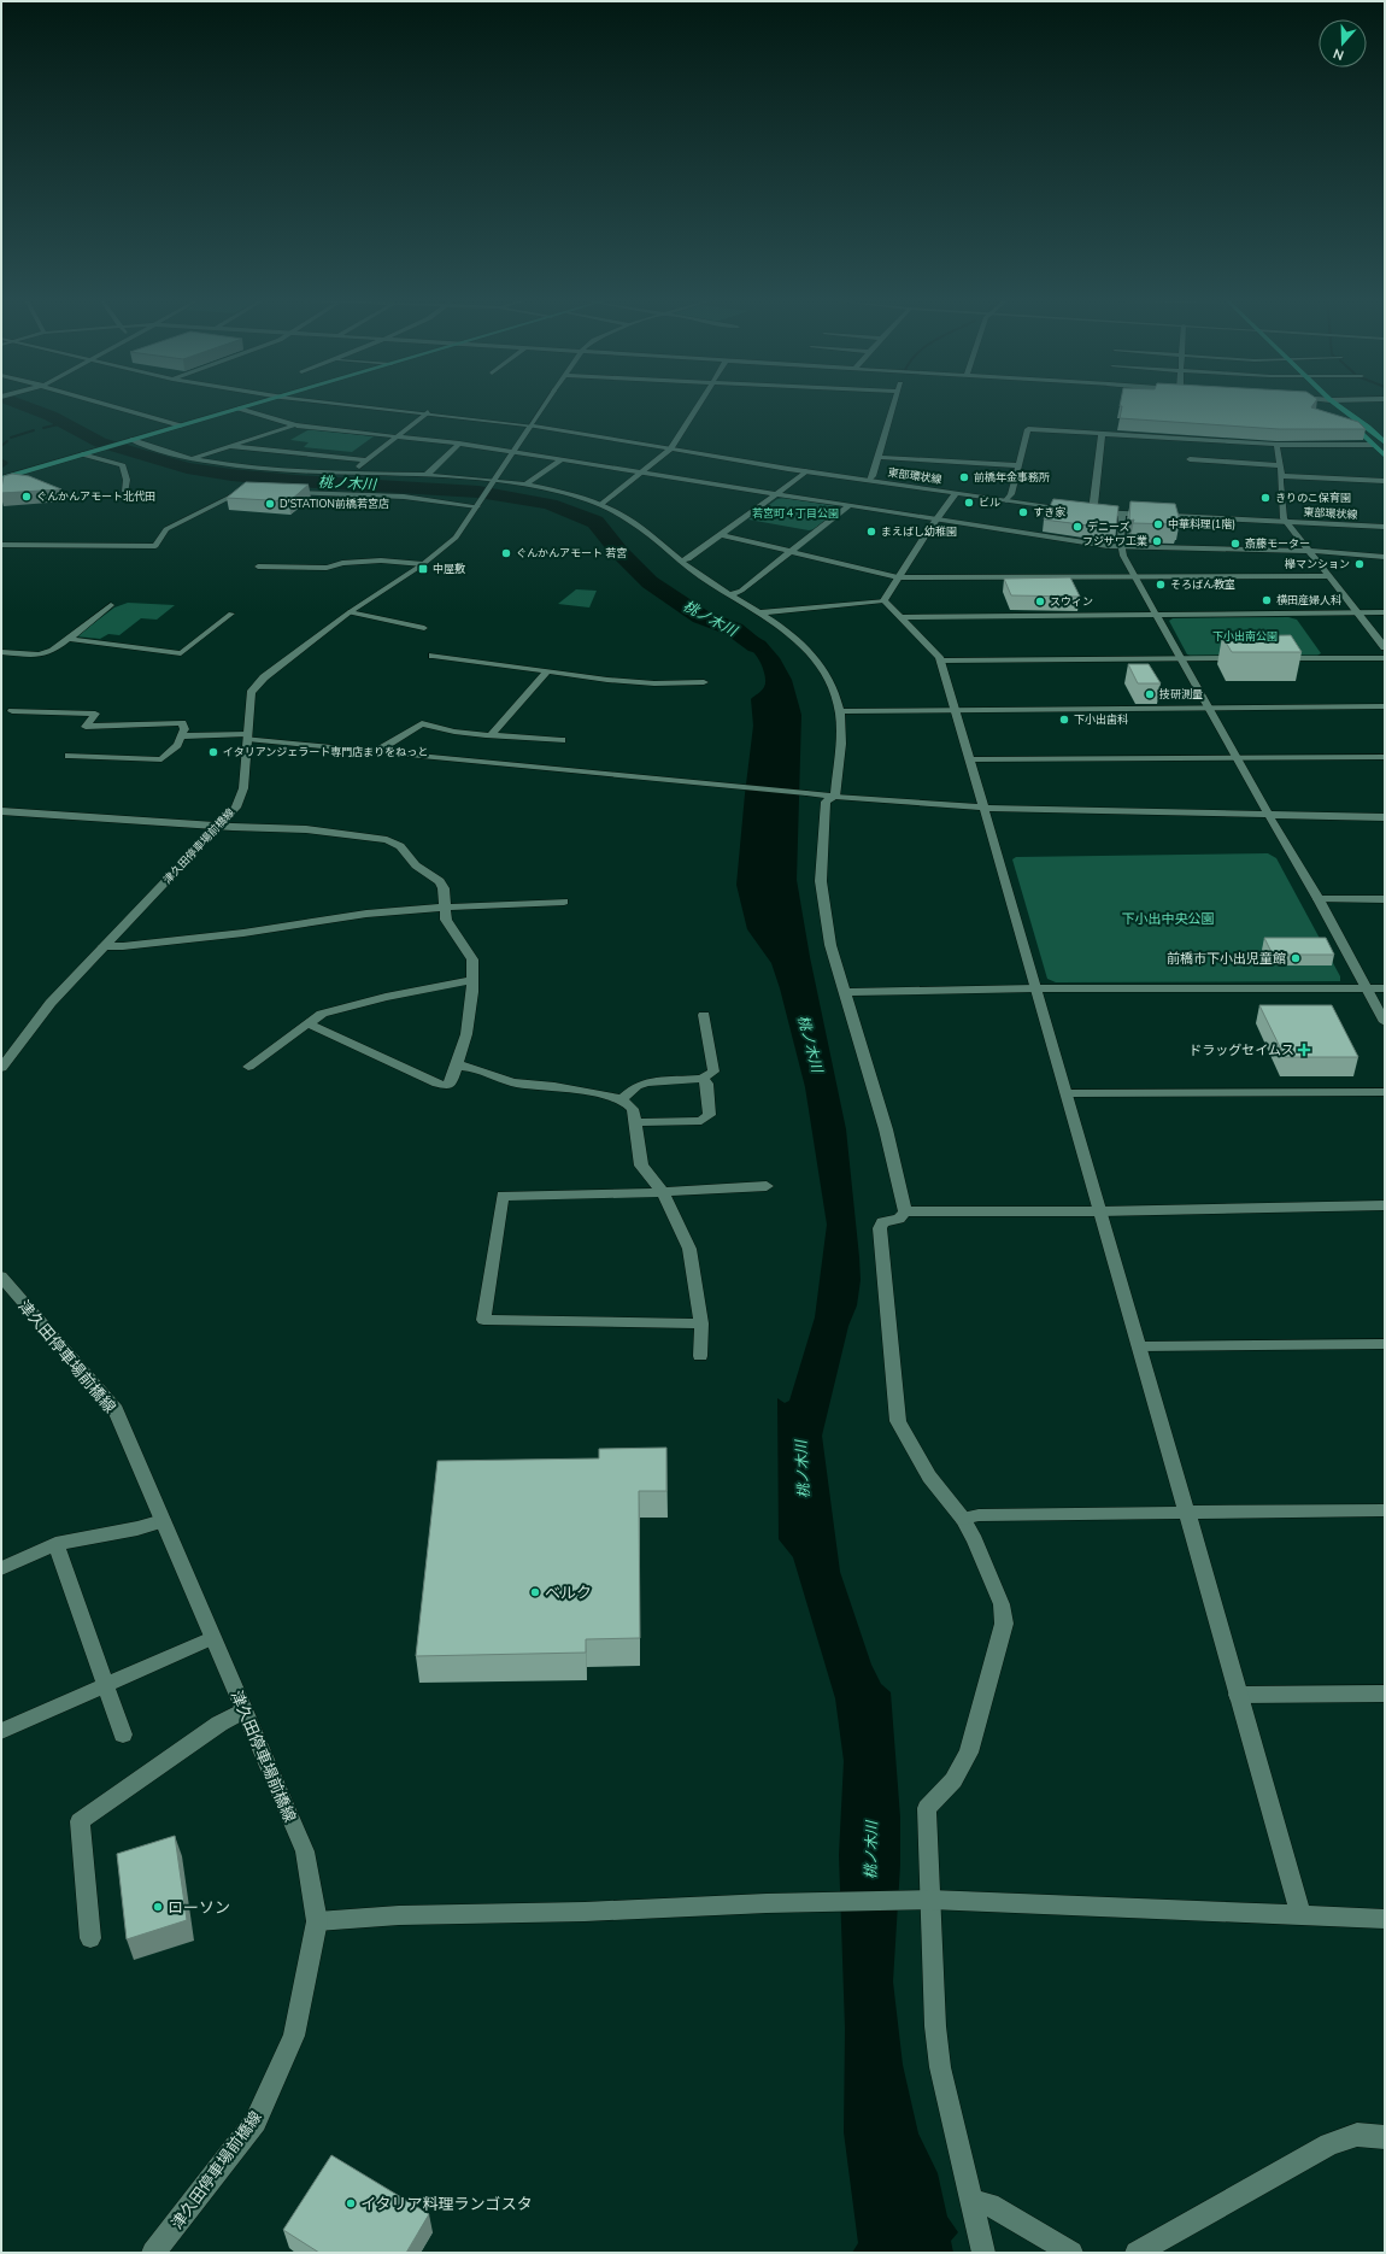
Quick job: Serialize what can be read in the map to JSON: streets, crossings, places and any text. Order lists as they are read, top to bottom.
{
  "streets": {
    "street": ["東部環状線", "津久田停車場前橋線"]
  },
  "water": ["桃ノ木川"],
  "parks": ["若宮町４丁目公園", "下小出南公園", "下小出中央公園"],
  "places": {
    "other": [
      "前橋年金事務所",
      "ぐんかんアモート北代田",
      "きりのこ保育園",
      "ビル",
      "D'STATION前橋若宮店",
      "すき家",
      "中華料理(1階)",
      "デニーズ",
      "まえばし幼稚園",
      "フジサワ工業",
      "斎藤モーター",
      "ぐんかんアモート 若宮",
      "欅マンション",
      "そろばん教室",
      "横田産婦人科",
      "スウィン",
      "技研測量",
      "下小出歯科",
      "イタリアンジェラート専門店まりをねっと",
      "前橋市下小出児童館",
      "ベルク",
      "ローソン",
      "イタリア料理ランゴスタ"
    ],
    "transit": ["中屋敷"],
    "health": ["ドラッグセイムス"]
  },
  "north": "bottom"
}
